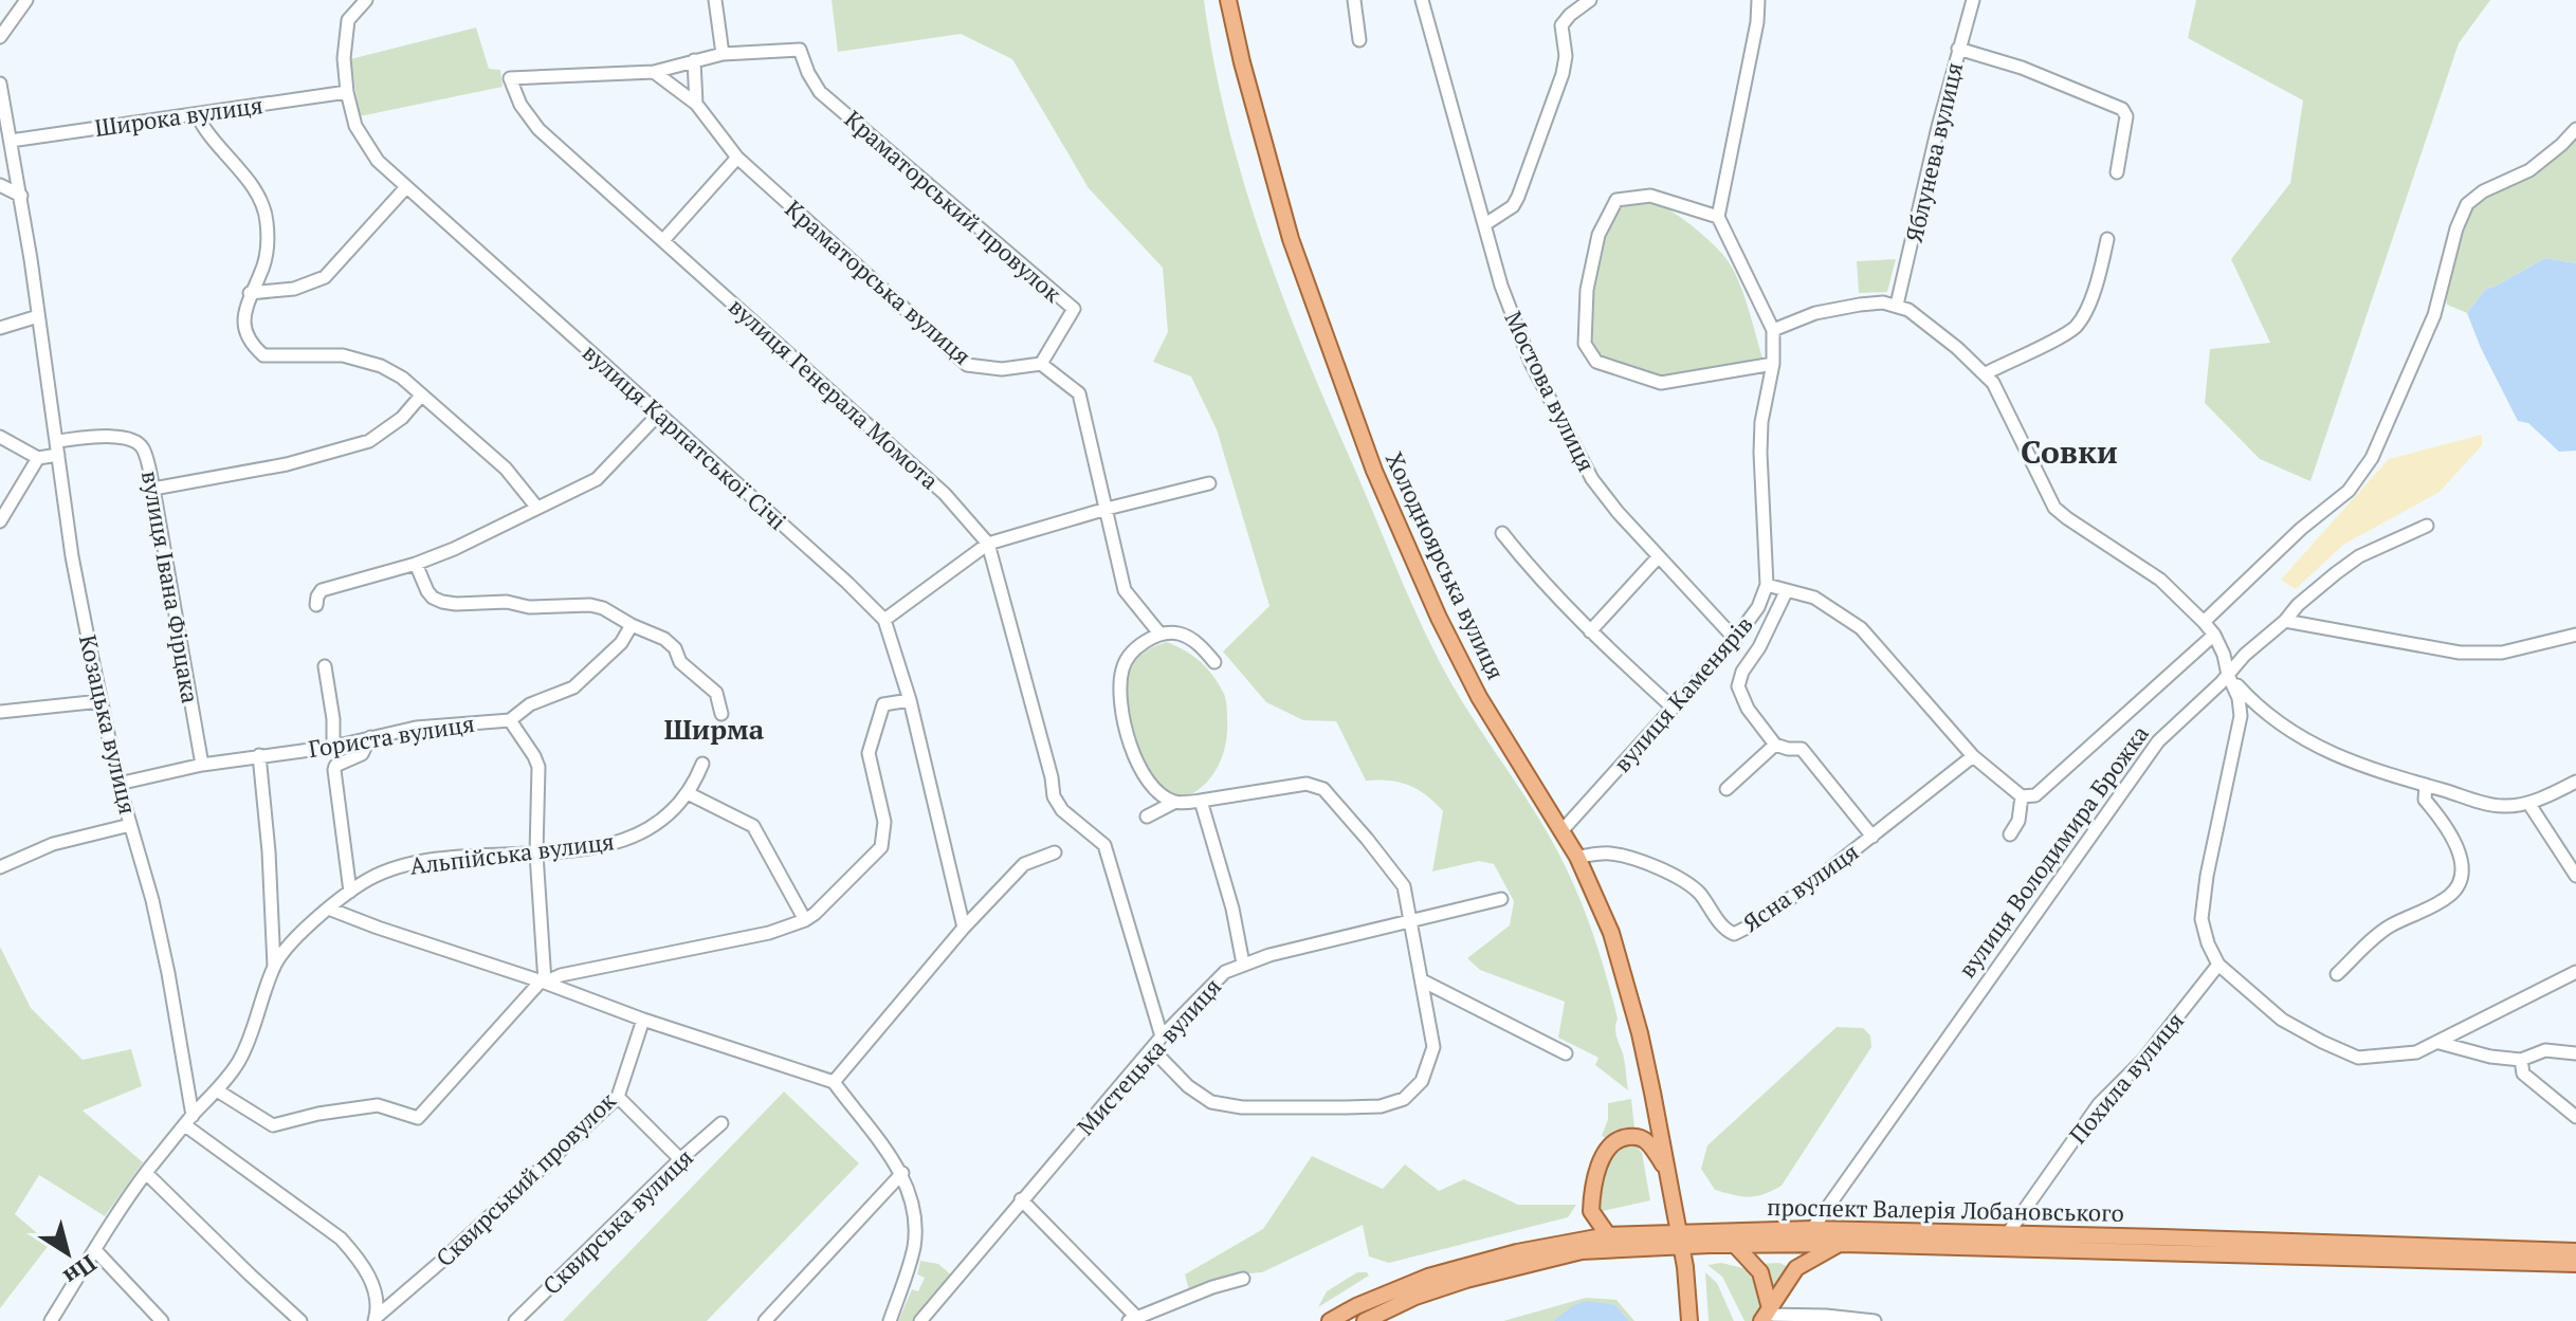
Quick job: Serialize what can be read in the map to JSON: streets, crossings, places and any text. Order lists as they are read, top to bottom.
{
  "streets": {
    "main road": ["Холодноярська вулиця", "проспект Валерія Лобановського"],
    "street": [
      "Широка вулиця",
      "Яблунева вулиця",
      "Краматорський провулок",
      "Краматорська вулиця",
      "Мостова вулиця",
      "вулиця Генерала Момота",
      "вулиця Карпатської Січі",
      "вулиця Івана Фірцака",
      "вулиця Каменярів",
      "Козацька вулиця",
      "Гориста вулиця",
      "вулиця Володимира Брожка",
      "Альпійська вулиця",
      "Ясна вулиця",
      "Мистецька вулиця",
      "Похила вулиця",
      "Сквирський провулок",
      "Сквирська вулиця"
    ]
  },
  "crossings": [
    ["Широка вулиця", "вулиця Карпатської Січі"],
    ["Широка вулиця", "Козацька вулиця"],
    ["Краматорський провулок", "Краматорська вулиця"],
    ["Краматорський провулок", "вулиця Генерала Момота"],
    ["Краматорська вулиця", "вулиця Генерала Момота"],
    ["Мостова вулиця", "вулиця Каменярів"],
    ["вулиця Генерала Момота", "Мистецька вулиця"],
    ["Холодноярська вулиця", "вулиця Каменярів"],
    ["Холодноярська вулиця", "Ясна вулиця"],
    ["Холодноярська вулиця", "проспект Валерія Лобановського"],
    ["вулиця Івана Фірцака", "Козацька вулиця"],
    ["вулиця Івана Фірцака", "Гориста вулиця"],
    ["Козацька вулиця", "Гориста вулиця"],
    ["Козацька вулиця", "Альпійська вулиця"],
    ["Гориста вулиця", "Альпійська вулиця"],
    ["вулиця Володимира Брожка", "проспект Валерія Лобановського"],
    ["Похила вулиця", "проспект Валерія Лобановського"]
  ],
  "districts": ["Совки", "Ширма"],
  "north": "bottom right"
}
